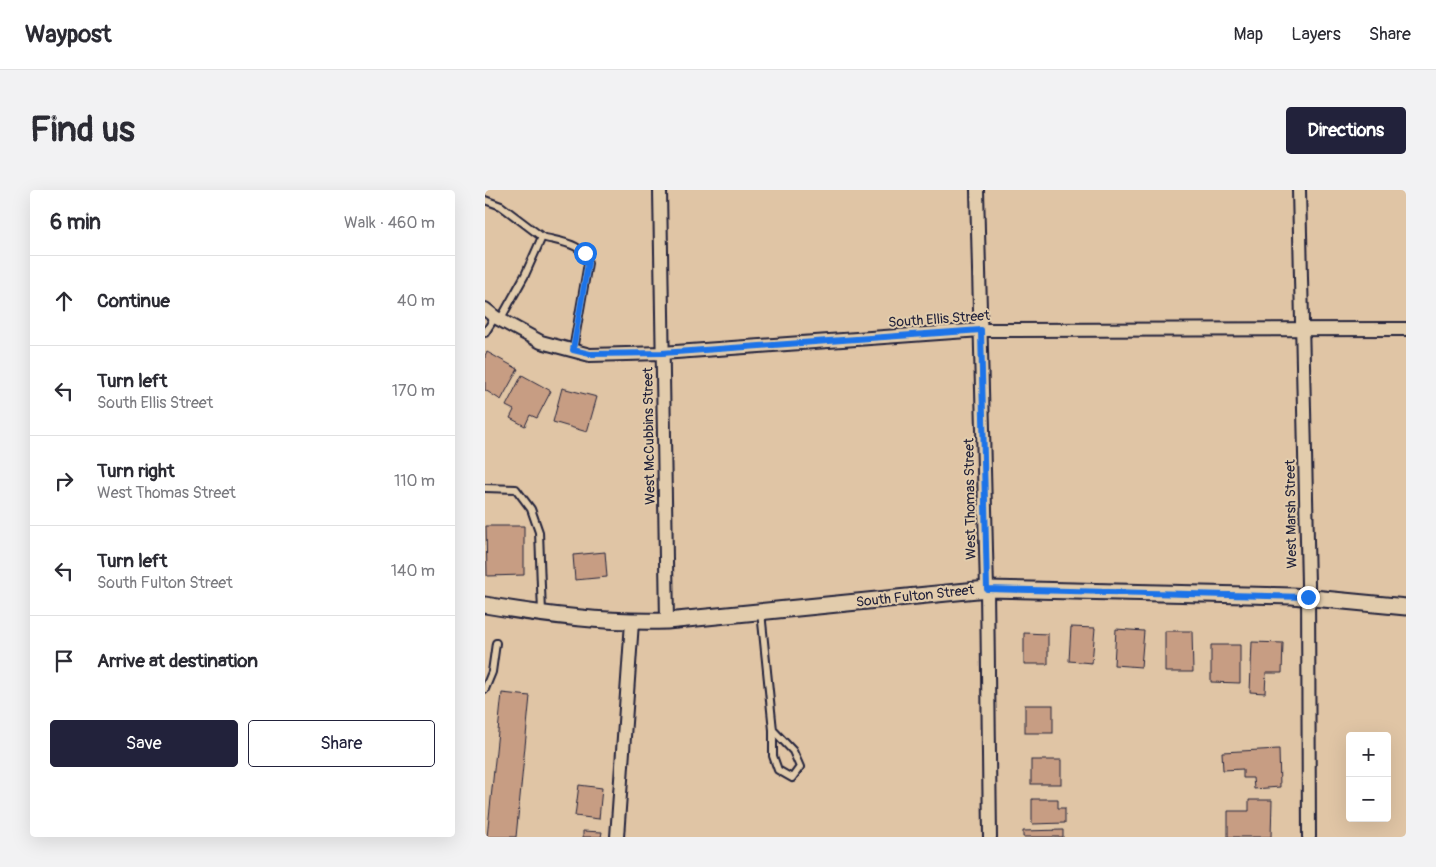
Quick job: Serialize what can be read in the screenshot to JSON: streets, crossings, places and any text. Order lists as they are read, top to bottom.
{
  "streets": {
    "street": [
      "South Ellis Street",
      "West McCubbins Street",
      "West Thomas Street",
      "West Marsh Street",
      "South Fulton Street"
    ]
  },
  "crossings": [
    ["South Ellis Street", "West McCubbins Street"],
    ["South Ellis Street", "West Thomas Street"],
    ["South Ellis Street", "West Marsh Street"],
    ["West McCubbins Street", "South Fulton Street"],
    ["West Thomas Street", "South Fulton Street"],
    ["West Marsh Street", "South Fulton Street"]
  ],
  "page": {
    "header": "Waypost",
    "nav": ["Map", "Layers", "Share"],
    "buttons": [
      "Directions",
      ["Save", "Share"]
    ],
    "title": "Find us",
    "heading": ["6 min", "Walk · 460 m"],
    "list": [
      ["Continue", "40 m"],
      ["Turn left", "South Ellis Street", "170 m"],
      ["Turn right", "West Thomas Street", "110 m"],
      ["Turn left", "South Fulton Street", "140 m"],
      "Arrive at destination"
    ],
    "map_buttons": ["+", "−"]
  }
}
